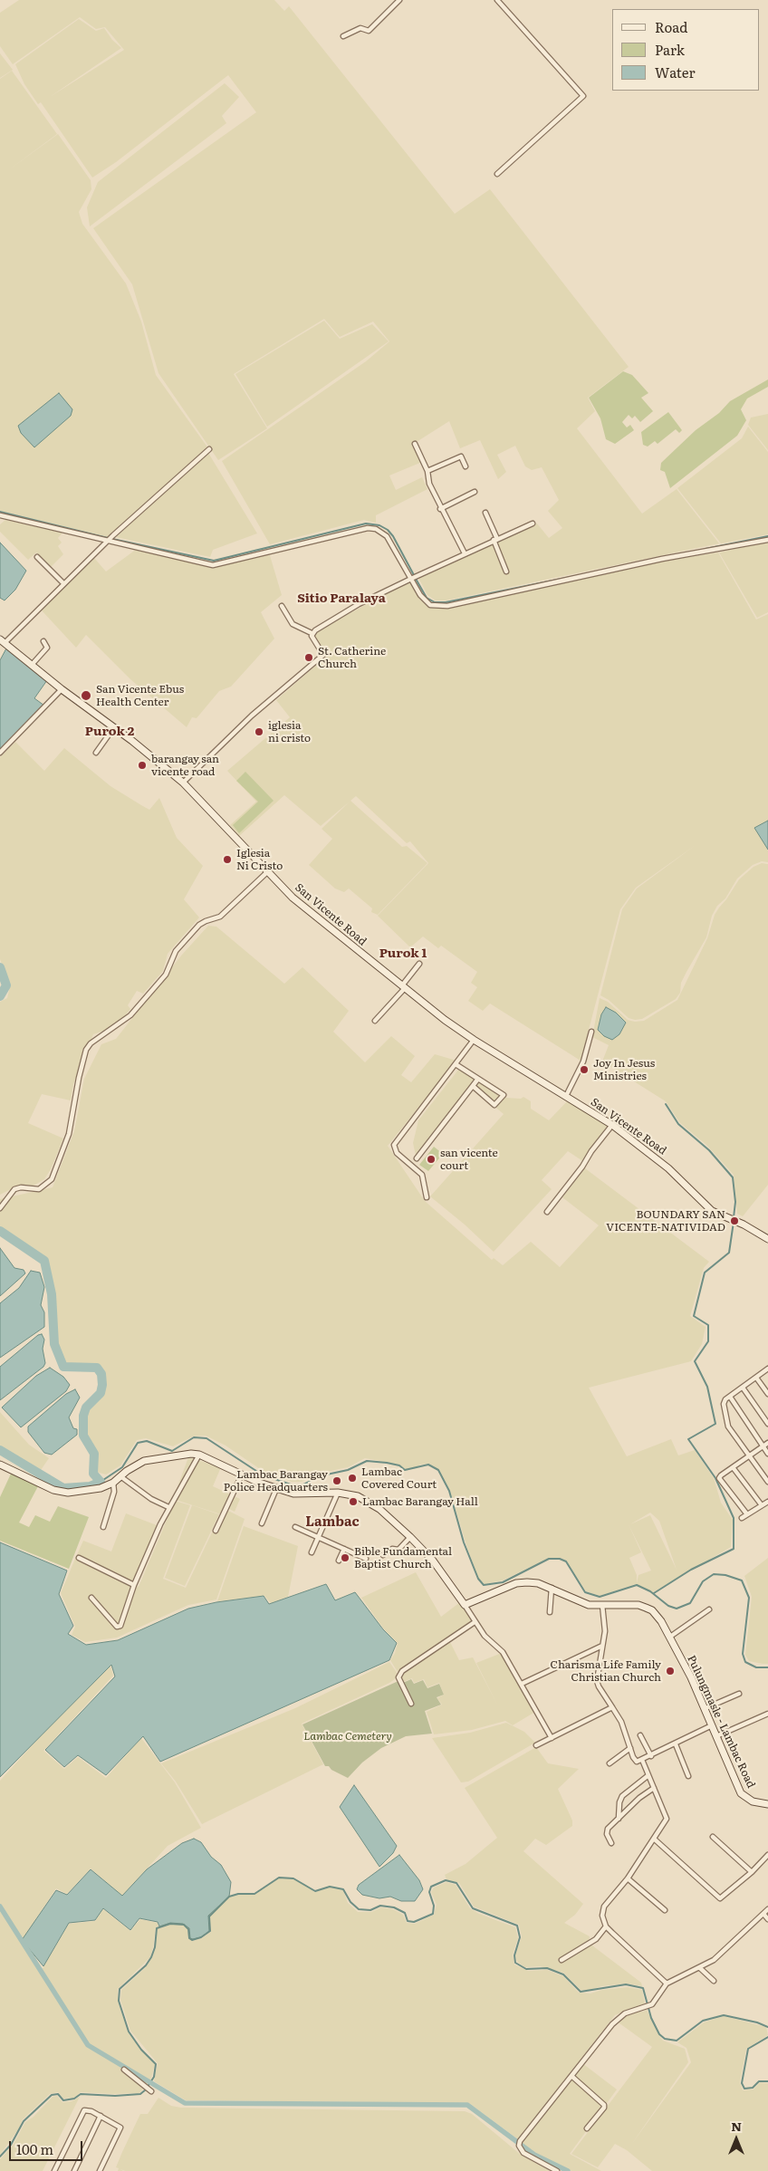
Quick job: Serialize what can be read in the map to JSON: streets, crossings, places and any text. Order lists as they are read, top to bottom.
{
  "streets": {
    "street": ["San Vicente Road", "Pulungmasle - Lambac Road"]
  },
  "districts": [
    "Sitio Paralaya",
    "Purok 2",
    "Purok 1",
    "Lambac"
  ],
  "parks": ["Lambac Cemetery"],
  "places": [
    "St. Catherine Church",
    "San Vicente Ebus Health Center",
    "iglesia ni cristo",
    "barangay san vicente road",
    "Iglesia Ni Cristo",
    "Joy In Jesus Ministries",
    "san vicente court",
    "BOUNDARY SAN VICENTE-NATIVIDAD",
    "Lambac Covered Court",
    "Lambac Barangay Police Headquarters",
    "Lambac Barangay Hall",
    "Bible Fundamental Baptist Church",
    "Charisma Life Family Christian Church"
  ],
  "legend": ["Road", "Park", "Water"],
  "scale_bar": "100 m",
  "north": "top"
}
